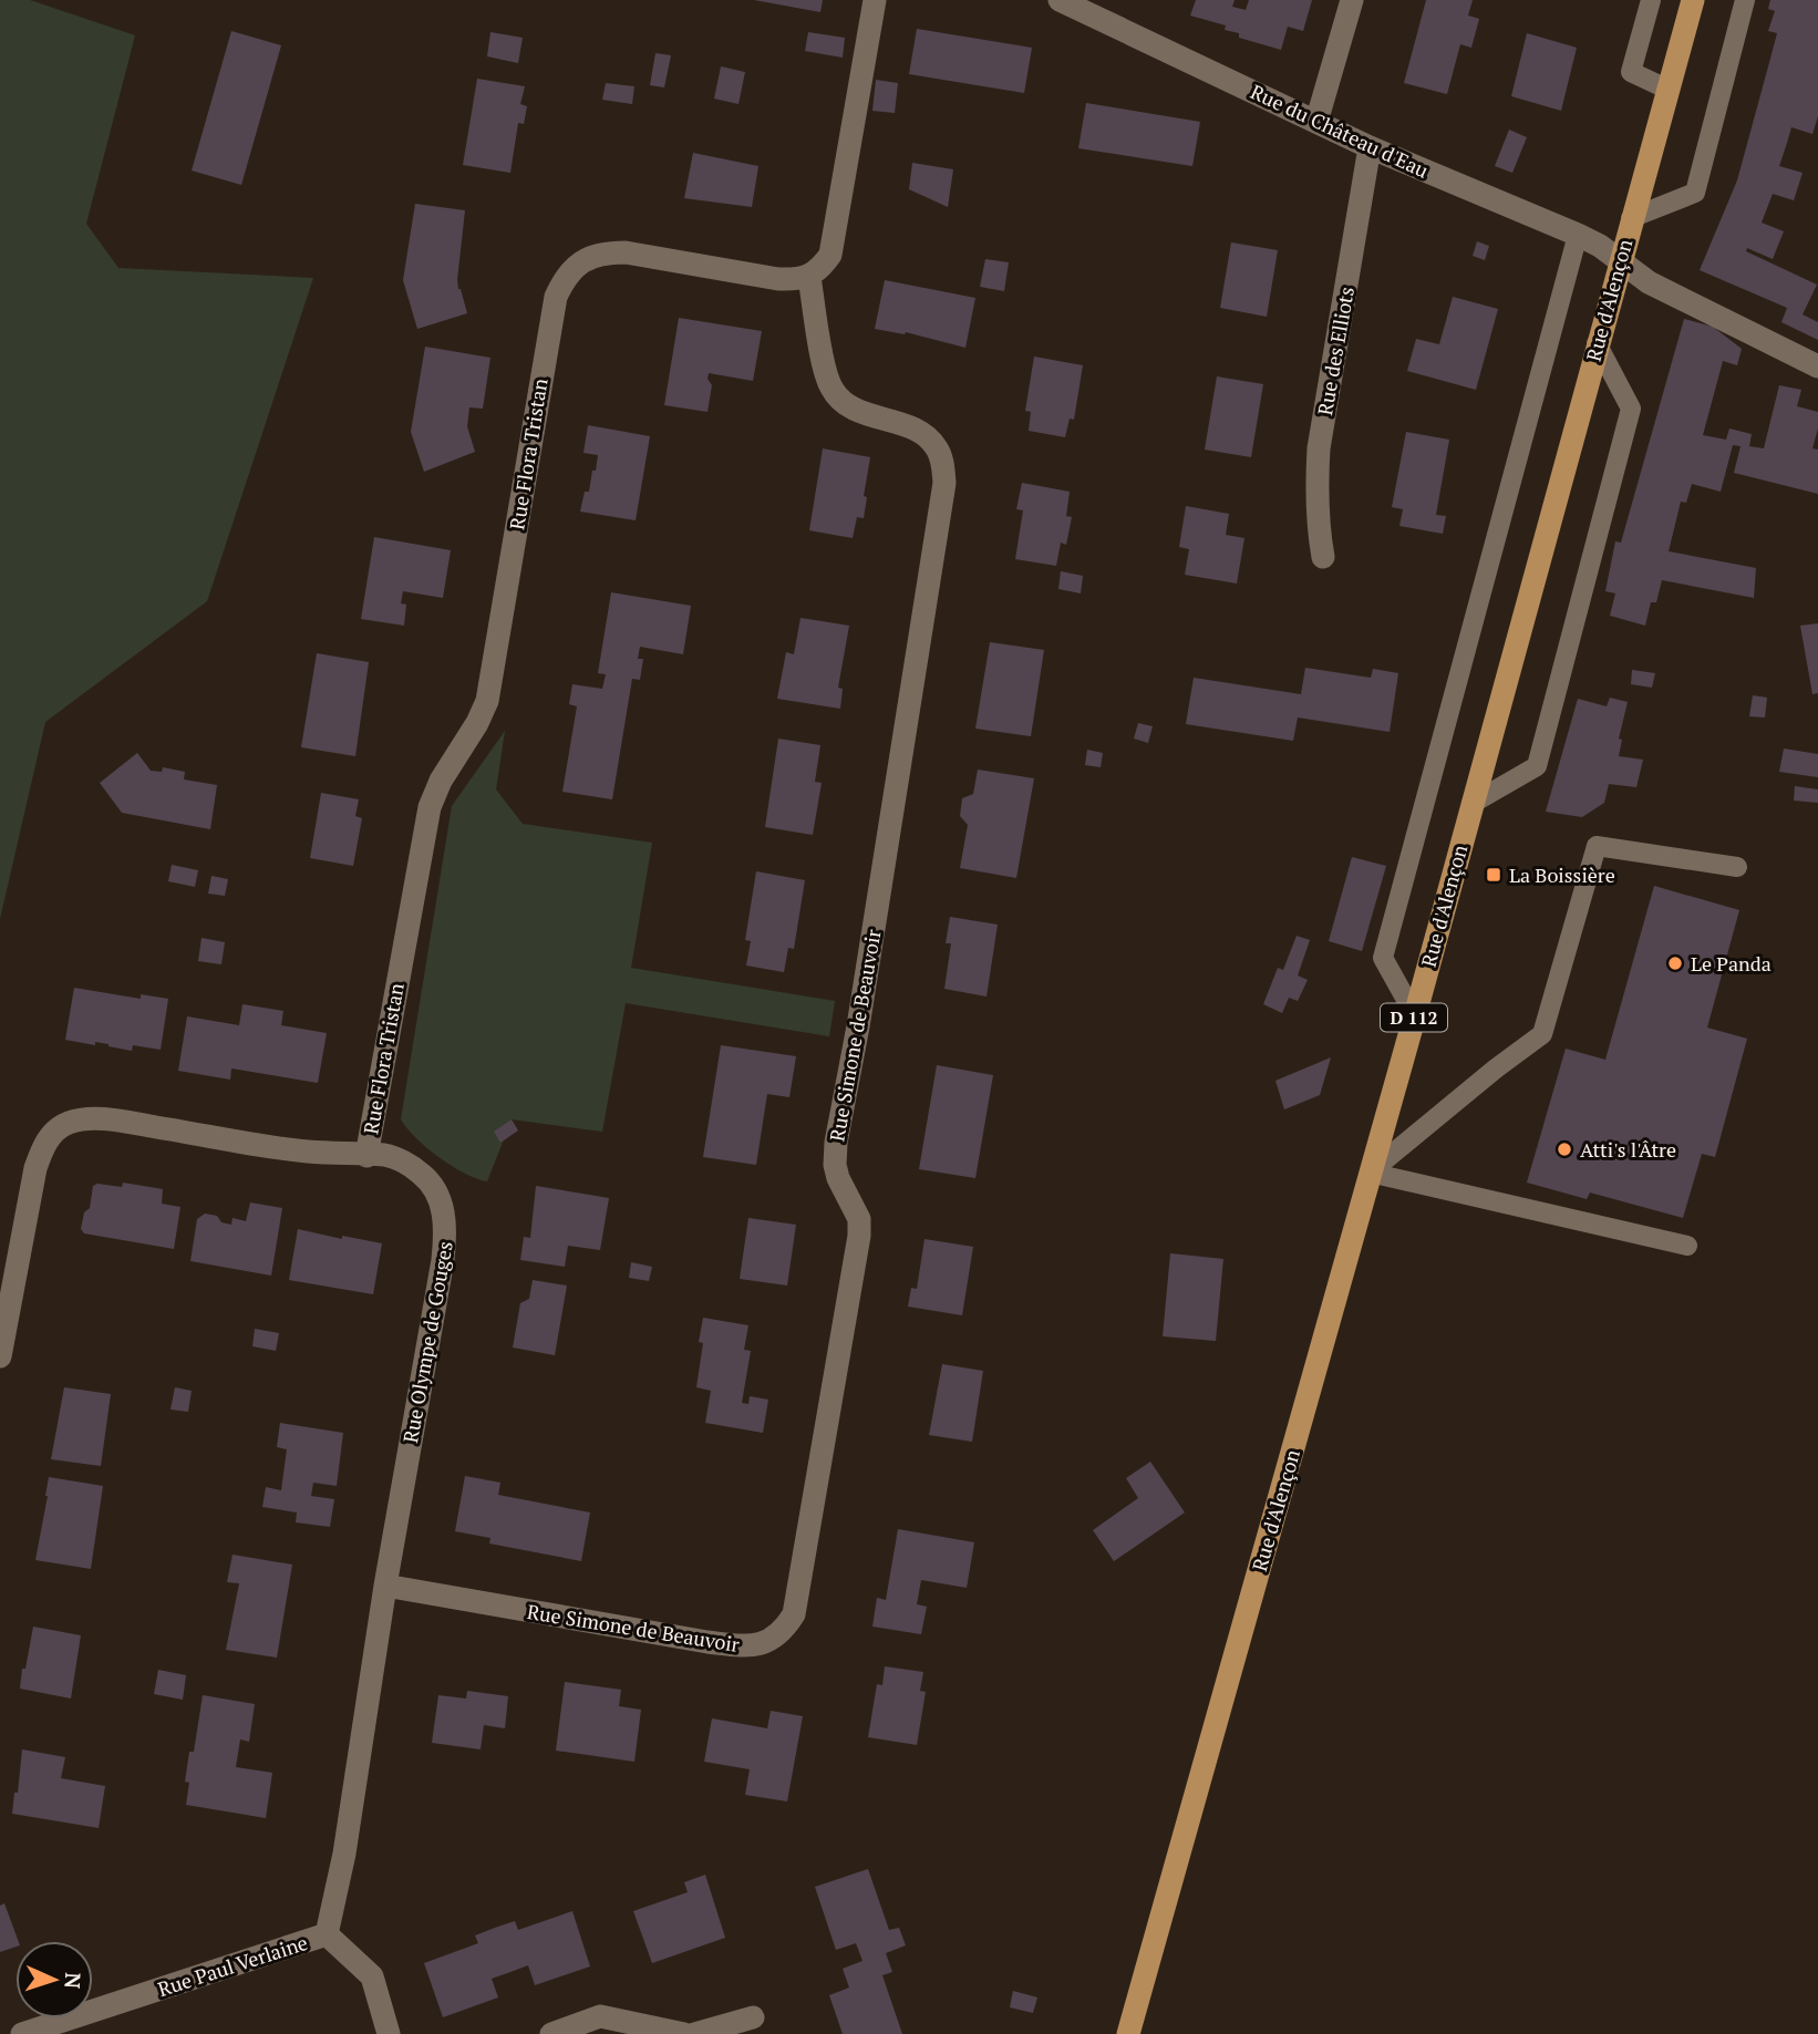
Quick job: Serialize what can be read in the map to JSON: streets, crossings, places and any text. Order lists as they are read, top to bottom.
{
  "streets": {
    "main road": ["Rue d'Alençon", "D 112"],
    "street": [
      "Rue du Château d'Eau",
      "Rue des Elliots",
      "Rue Flora Tristan",
      "Rue Simone de Beauvoir",
      "Rue Olympe de Gouges",
      "Rue Paul Verlaine"
    ]
  },
  "crossings": [
    ["Rue du Château d'Eau", "Rue d'Alençon"],
    ["Rue du Château d'Eau", "Rue des Elliots"],
    ["Rue Flora Tristan", "Rue Simone de Beauvoir"],
    ["Rue Flora Tristan", "Rue Olympe de Gouges"],
    ["Rue Simone de Beauvoir", "Rue Olympe de Gouges"],
    ["Rue Olympe de Gouges", "Rue Paul Verlaine"]
  ],
  "places": {
    "transit": ["La Boissière"],
    "other": ["Le Panda", "Atti's l'Âtre"]
  },
  "north": "right"
}
